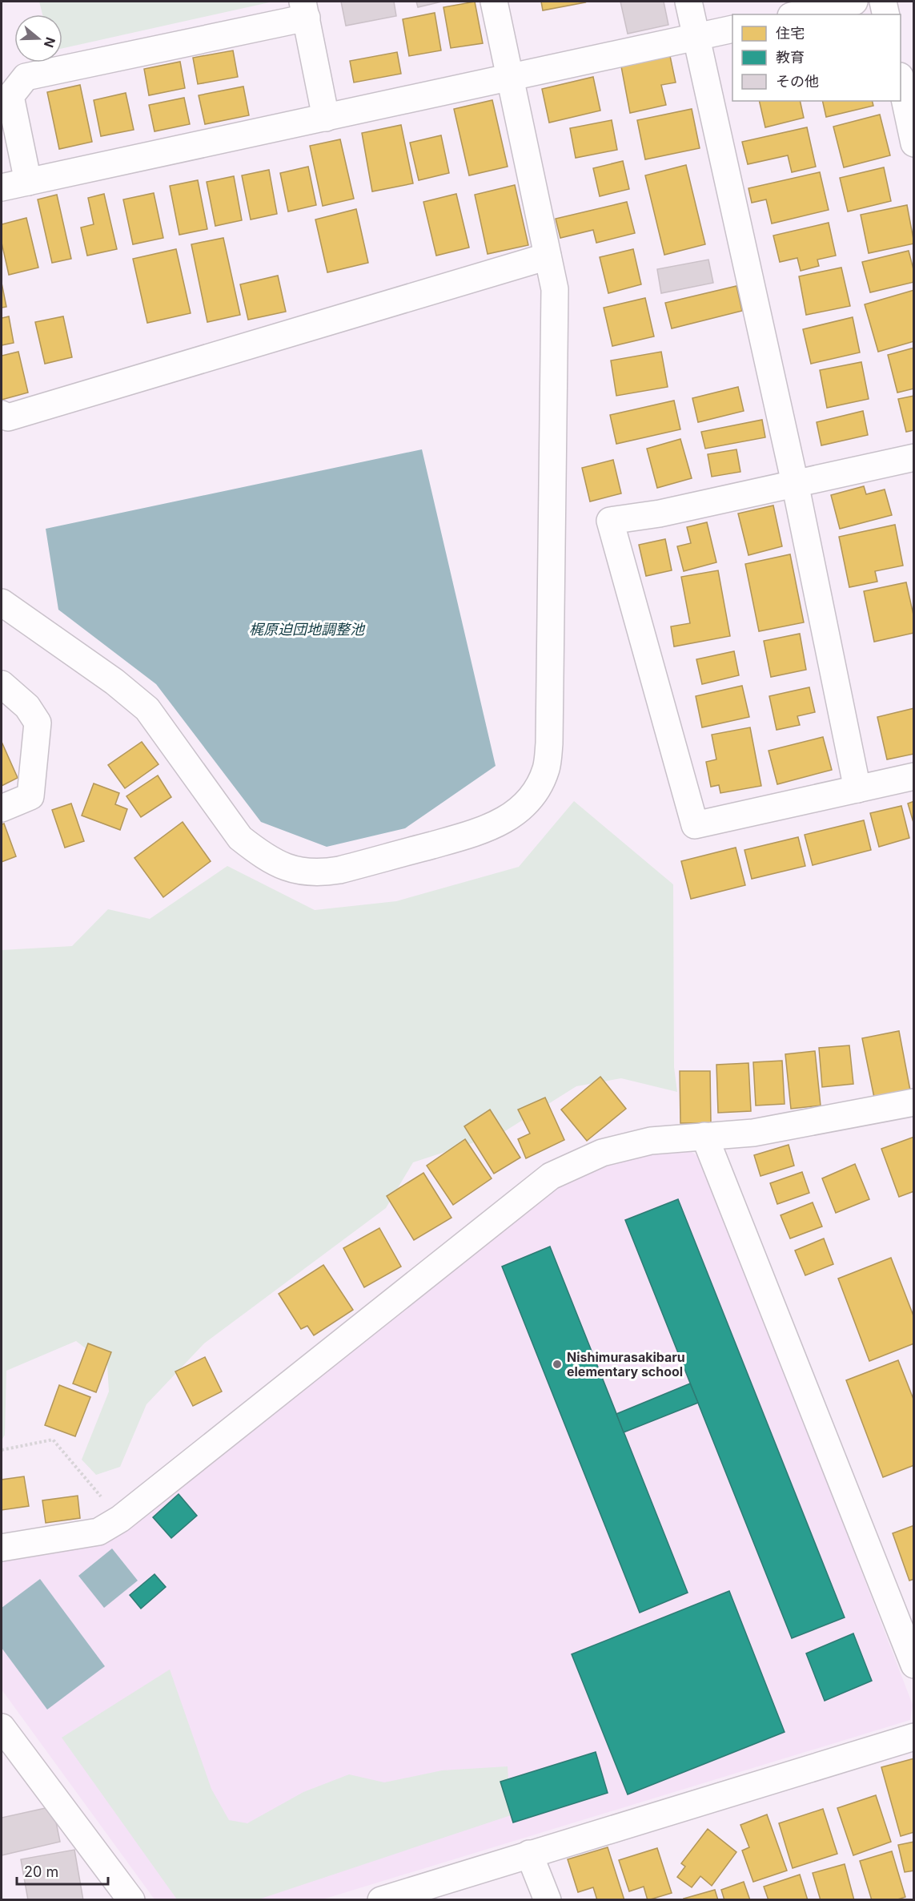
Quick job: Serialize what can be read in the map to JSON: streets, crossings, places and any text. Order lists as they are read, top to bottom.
{
  "water": ["梶原迫団地調整池"],
  "places": ["Nishimurasakibaru elementary school"],
  "legend": ["住宅", "教育", "その他"],
  "scale_bar": "20 m",
  "north": "right"
}
